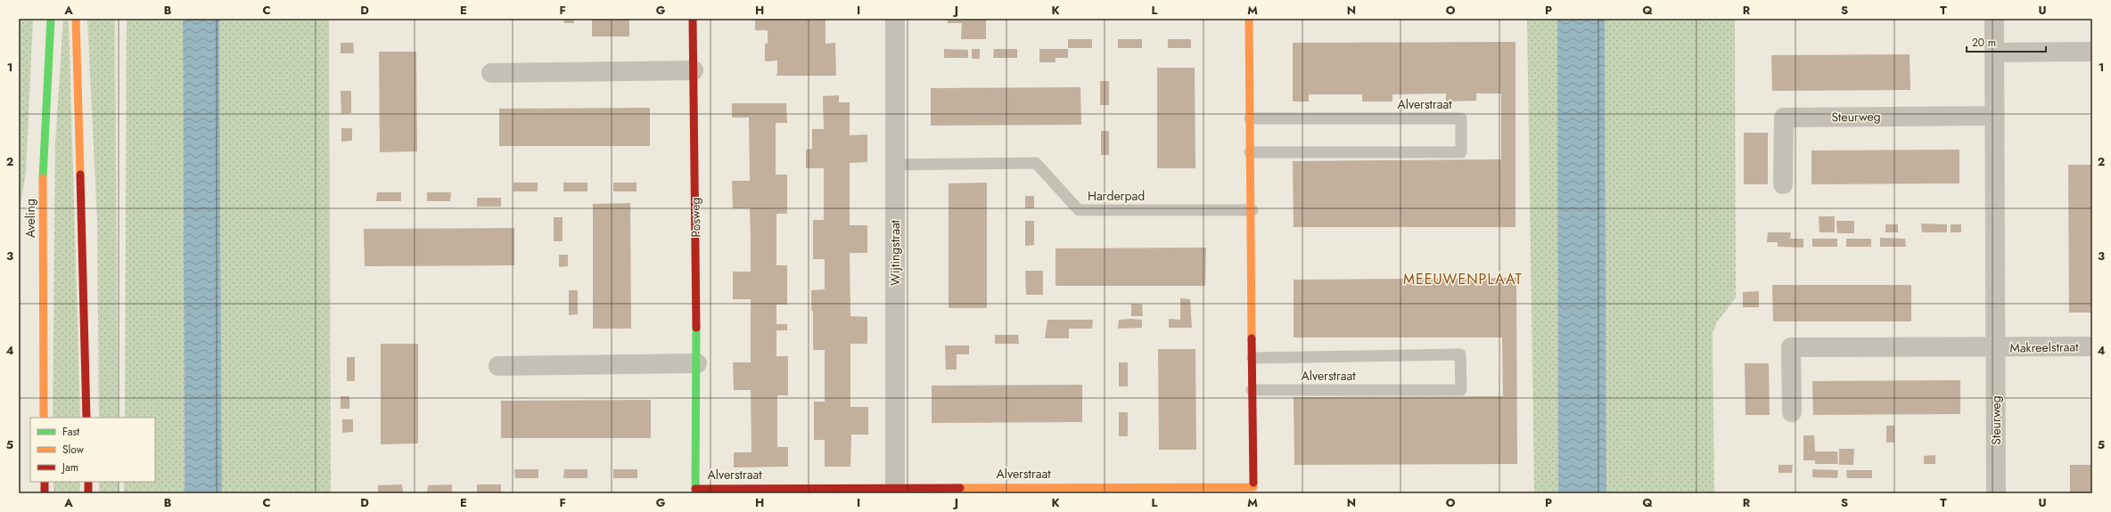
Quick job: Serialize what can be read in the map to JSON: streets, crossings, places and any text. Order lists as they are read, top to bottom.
{
  "streets": {
    "street": [
      "Alverstraat",
      "Steurweg",
      "Posweg",
      "Aveling",
      "Wijtingstraat",
      "Makreelstraat"
    ],
    "lane": ["Harderpad"]
  },
  "crossings": [
    ["Alverstraat", "Harderpad"],
    ["Alverstraat", "Posweg"],
    ["Alverstraat", "Wijtingstraat"],
    ["Steurweg", "Makreelstraat"],
    ["Harderpad", "Wijtingstraat"]
  ],
  "districts": ["MEEUWENPLAAT"],
  "legend": ["Fast", "Slow", "Jam"],
  "scale_bar": "20 m",
  "grid": {
    "columns": [
      "A",
      "B",
      "C",
      "D",
      "E",
      "F",
      "G",
      "H",
      "I",
      "J",
      "K",
      "L",
      "M",
      "N",
      "O",
      "P",
      "Q",
      "R",
      "S",
      "T",
      "U"
    ],
    "rows": [
      "1",
      "2",
      "3",
      "4",
      "5"
    ]
  }
}
